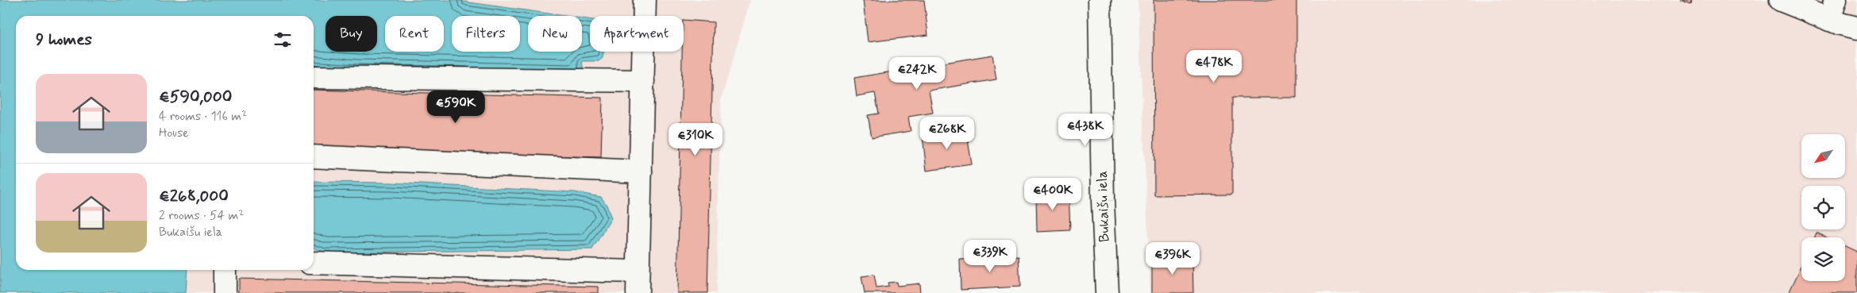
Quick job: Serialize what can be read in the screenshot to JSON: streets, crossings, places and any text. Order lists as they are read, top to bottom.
{
  "streets": {
    "street": ["Bukaišu iela"]
  },
  "north": "bottom left",
  "page": {
    "chip": [
      "Buy",
      "Rent",
      "Filters",
      "New",
      "Apartment"
    ],
    "heading": "9 homes",
    "price": [
      "€478K",
      "€242K",
      "€590K",
      "€438K",
      "€268K",
      "€310K",
      "€400K",
      "€339K",
      "€396K"
    ],
    "list": [
      {
        "name": "€590,000",
        "note": "4 rooms · 116 m² · House"
      },
      {
        "name": "€268,000",
        "note": "2 rooms · 54 m² · Bukaišu iela"
      }
    ]
  }
}
